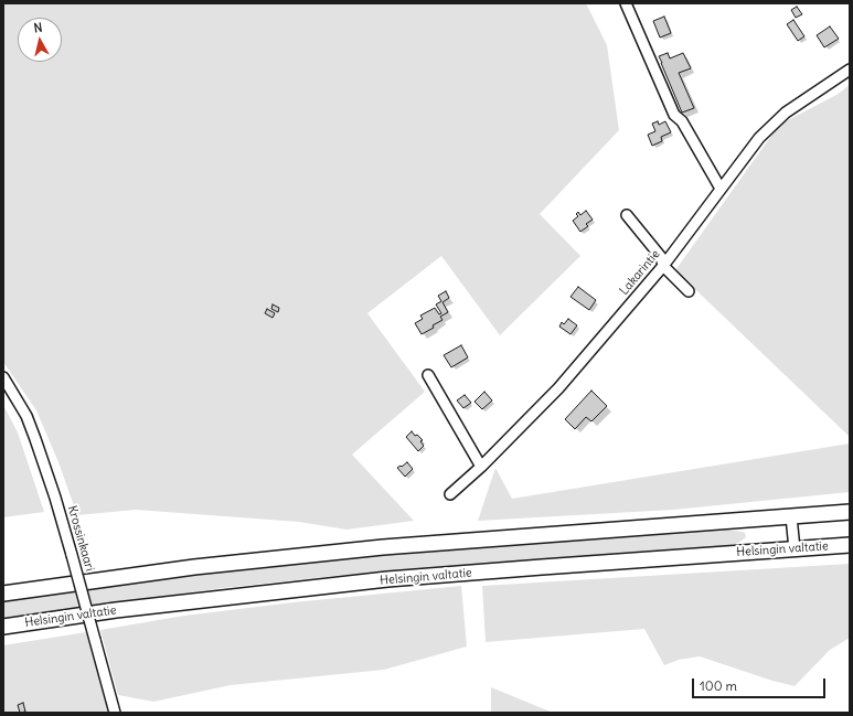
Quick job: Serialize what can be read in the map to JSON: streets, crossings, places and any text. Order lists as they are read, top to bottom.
{
  "streets": {
    "highway": ["Helsingin valtatie"],
    "street": ["Lakarintie", "Krossinkaari"]
  },
  "scale_bar": "100 m",
  "north": "top"
}
